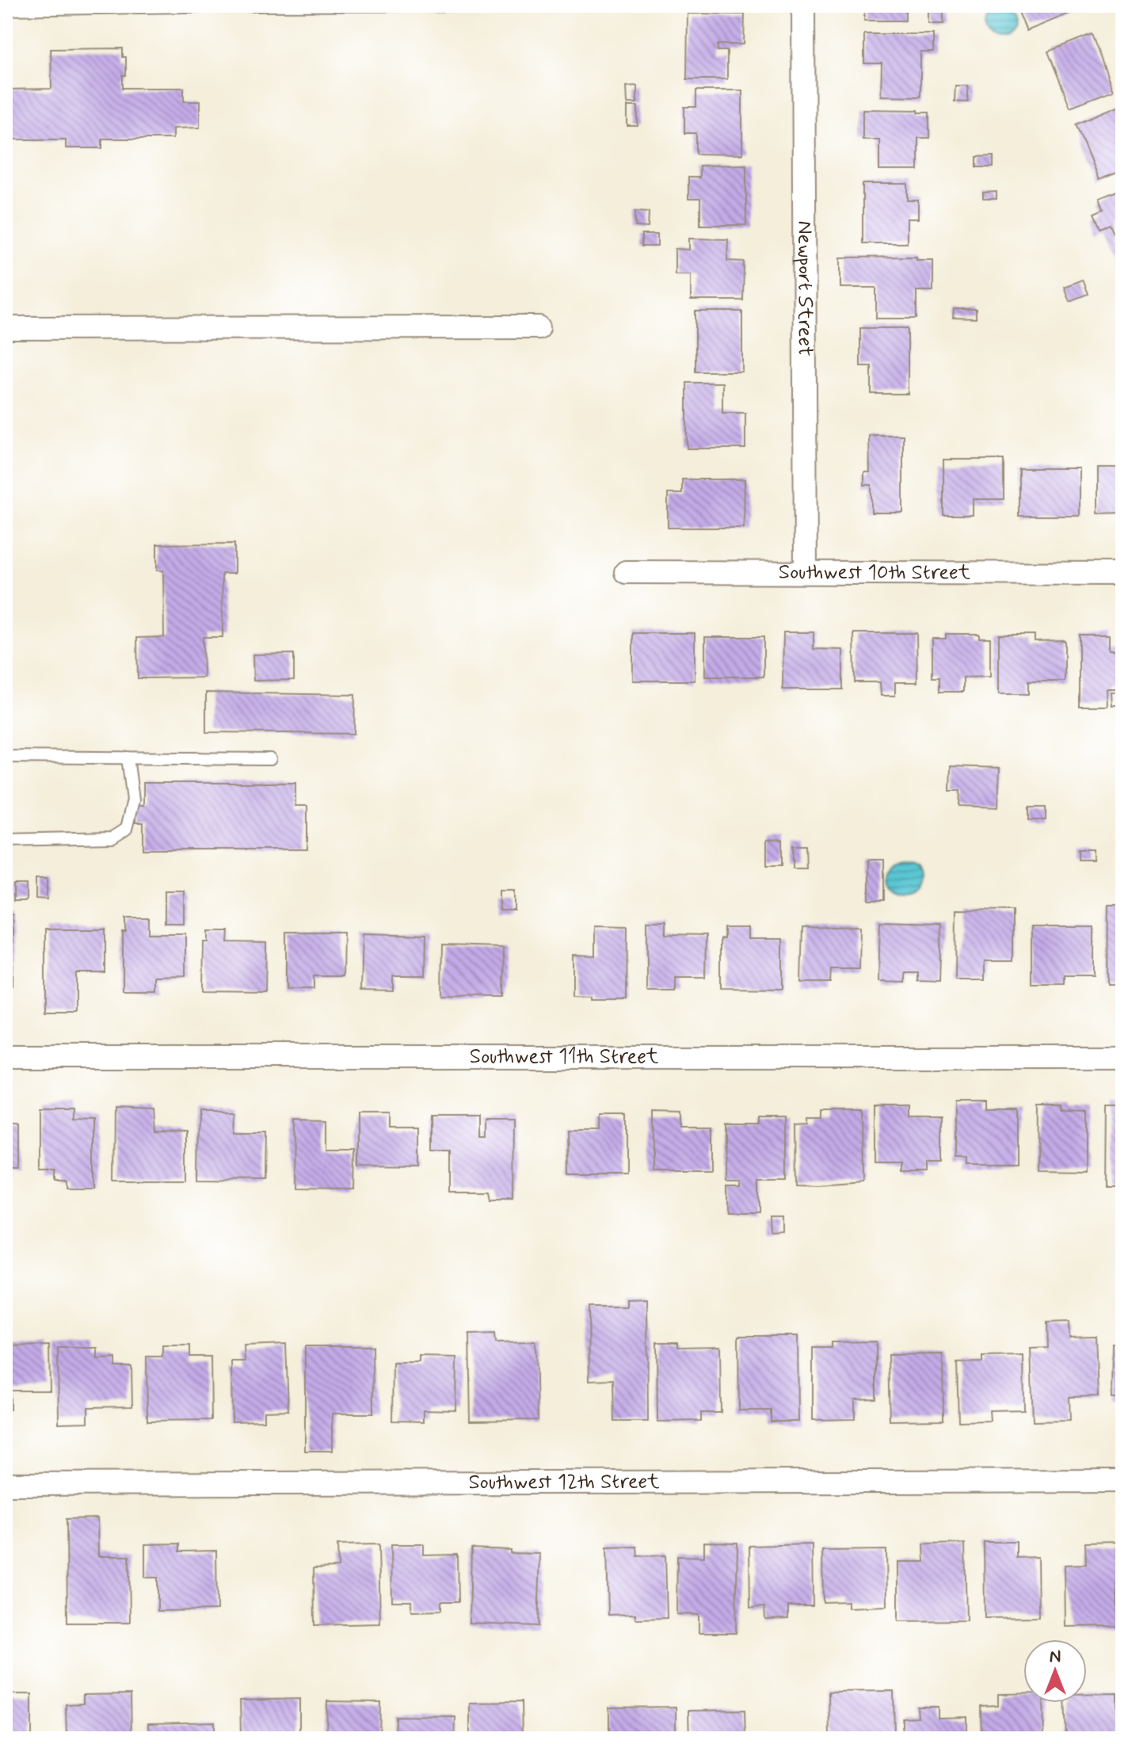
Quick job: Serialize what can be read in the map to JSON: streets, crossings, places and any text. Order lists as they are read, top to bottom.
{
  "streets": {
    "street": [
      "Newport Street",
      "Southwest 10th Street",
      "Southwest 11th Street",
      "Southwest 12th Street"
    ]
  },
  "crossings": [
    ["Newport Street", "Southwest 10th Street"]
  ],
  "north": "top"
}
